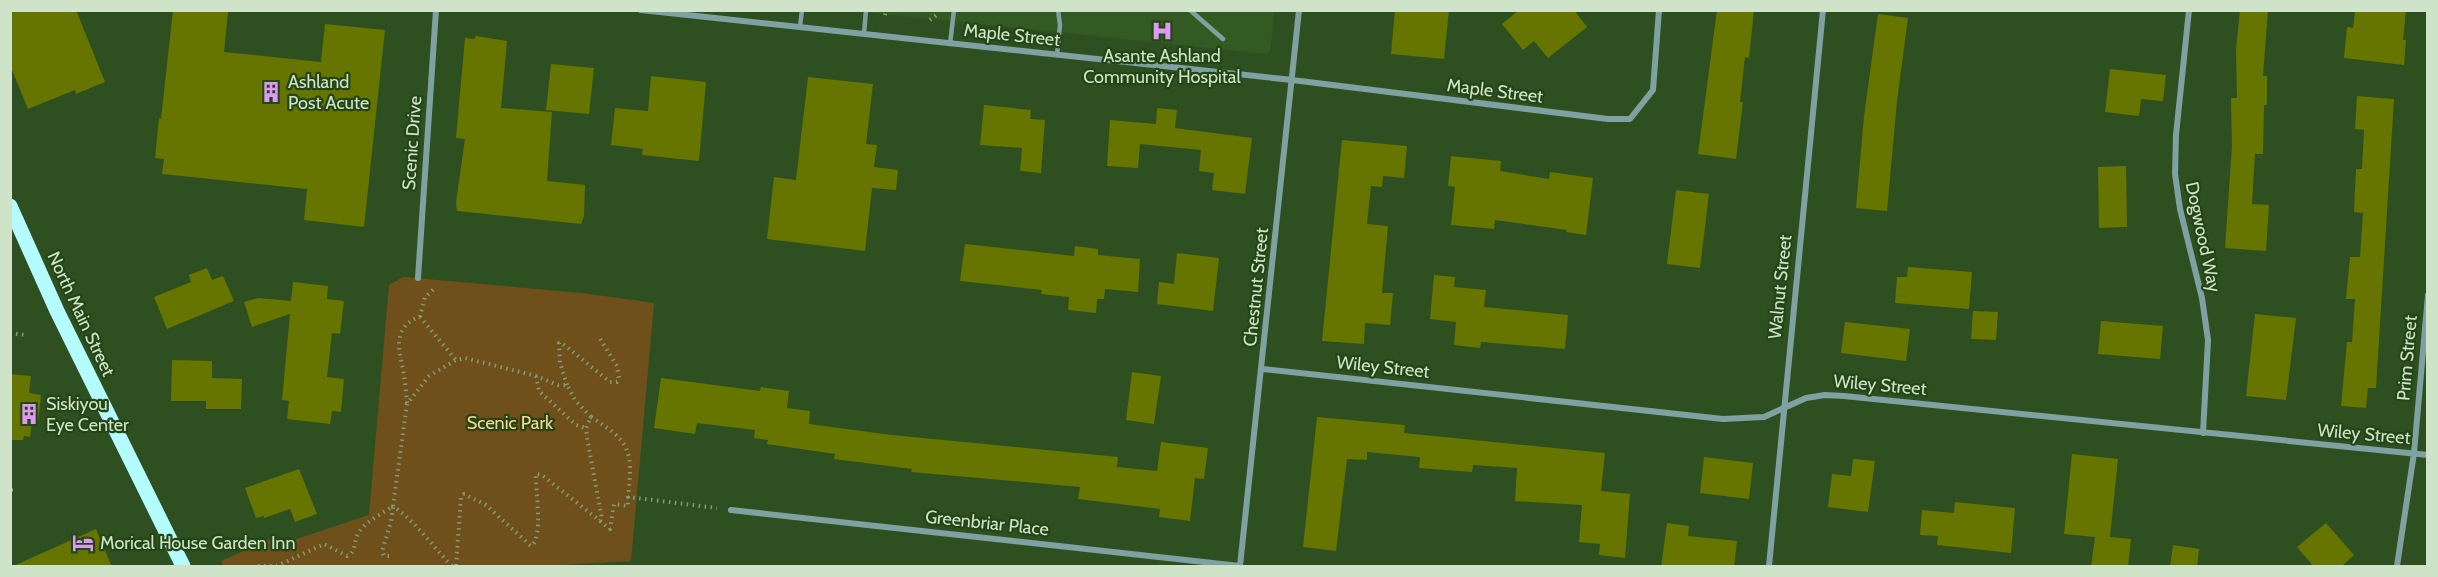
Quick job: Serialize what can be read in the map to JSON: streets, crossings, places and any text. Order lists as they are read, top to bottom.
{
  "streets": {
    "main road": ["North Main Street"],
    "street": [
      "Maple Street",
      "Scenic Drive",
      "Dogwood Way",
      "Chestnut Street",
      "Walnut Street",
      "Prim Street",
      "Wiley Street",
      "Greenbriar Place"
    ]
  },
  "crossings": [
    ["Maple Street", "Chestnut Street"],
    ["Dogwood Way", "Wiley Street"],
    ["Chestnut Street", "Wiley Street"],
    ["Chestnut Street", "Greenbriar Place"],
    ["Walnut Street", "Wiley Street"],
    ["Prim Street", "Wiley Street"]
  ],
  "parks": ["Scenic Park"],
  "places": {
    "hospital": ["Asante Ashland Community Hospital"],
    "building": ["Ashland Post Acute", "Siskiyou Eye Center"],
    "hotel": ["Morical House Garden Inn"]
  }
}
